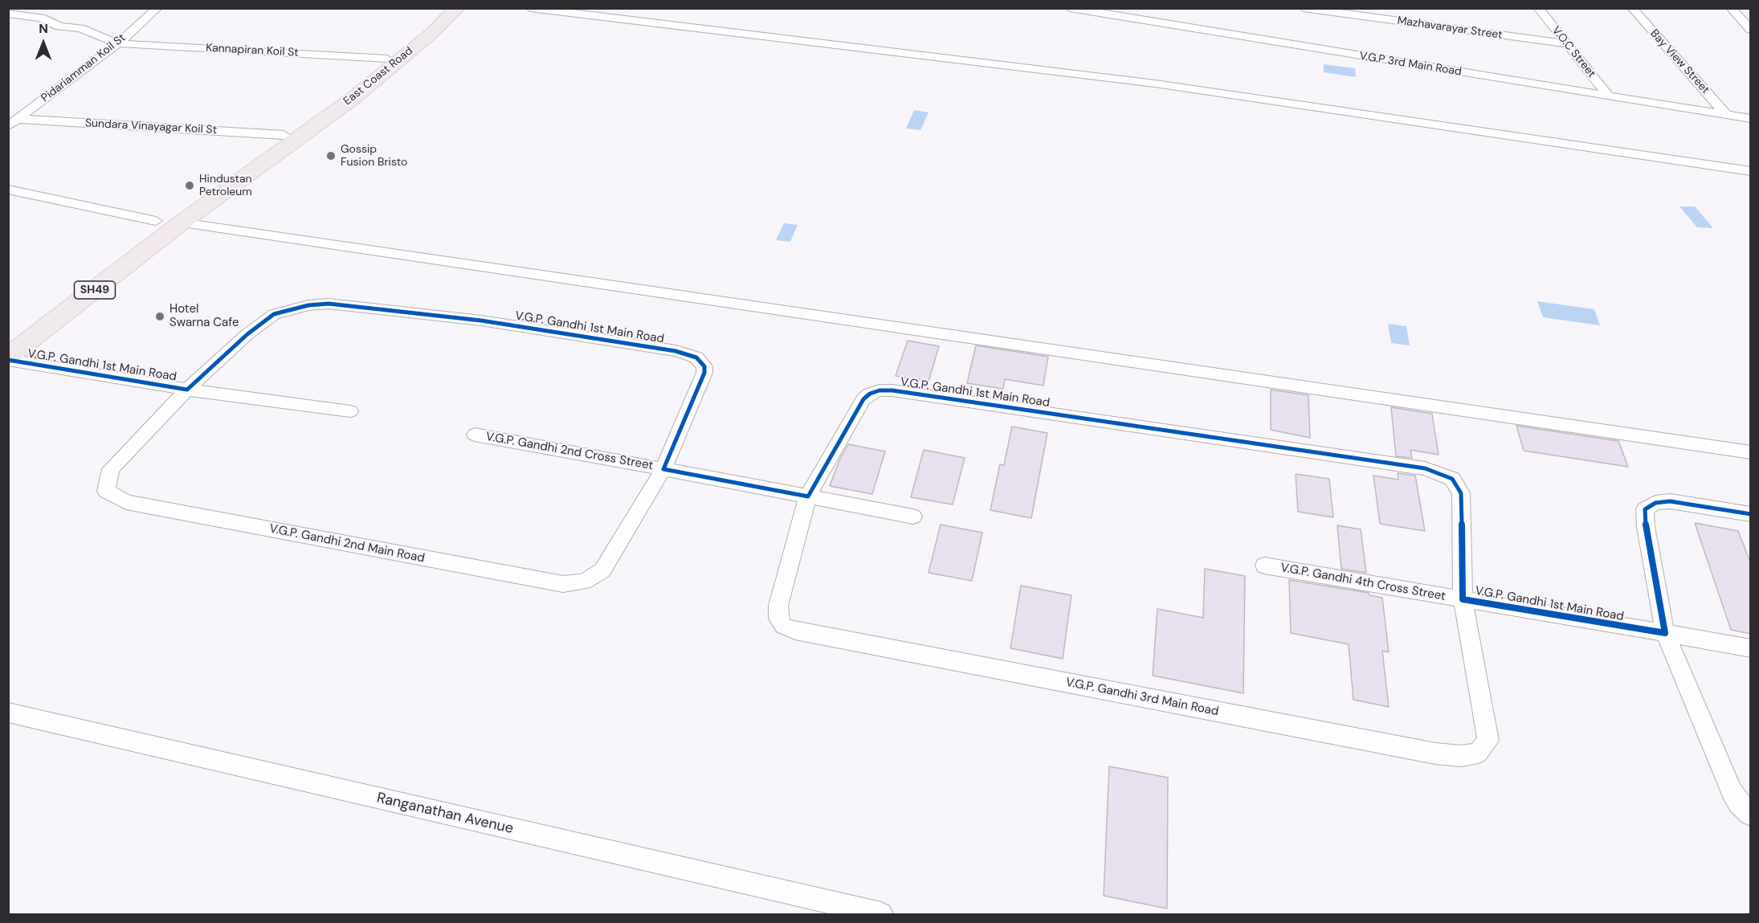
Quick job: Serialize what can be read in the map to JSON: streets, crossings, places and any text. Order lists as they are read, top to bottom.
{
  "streets": {
    "main road": ["East Coast Road", "SH49"],
    "street": [
      "Mazhavarayar Street",
      "Kannapiran Koil St",
      "V.O.C Street",
      "Bay View Street",
      "V.G.P 3rd Main Road",
      "Pidariamman Koil St",
      "Sundara Vinayagar Koil St",
      "V.G.P. Gandhi 1st Main Road",
      "V.G.P. Gandhi 2nd Cross Street",
      "V.G.P. Gandhi 2nd Main Road",
      "V.G.P. Gandhi 4th Cross Street",
      "V.G.P. Gandhi 3rd Main Road",
      "Ranganathan Avenue"
    ]
  },
  "crossings": [
    ["Mazhavarayar Street", "V.O.C Street"],
    ["Kannapiran Koil St", "Pidariamman Koil St"],
    ["Kannapiran Koil St", "East Coast Road"],
    ["V.O.C Street", "V.G.P 3rd Main Road"],
    ["Bay View Street", "V.G.P 3rd Main Road"],
    ["Pidariamman Koil St", "Sundara Vinayagar Koil St"],
    ["East Coast Road", "Sundara Vinayagar Koil St"],
    ["SH49", "V.G.P. Gandhi 1st Main Road"],
    ["V.G.P. Gandhi 1st Main Road", "V.G.P. Gandhi 2nd Cross Street"],
    ["V.G.P. Gandhi 1st Main Road", "V.G.P. Gandhi 2nd Main Road"],
    ["V.G.P. Gandhi 1st Main Road", "V.G.P. Gandhi 4th Cross Street"],
    ["V.G.P. Gandhi 1st Main Road", "V.G.P. Gandhi 3rd Main Road"],
    ["V.G.P. Gandhi 2nd Cross Street", "V.G.P. Gandhi 2nd Main Road"],
    ["V.G.P. Gandhi 4th Cross Street", "V.G.P. Gandhi 3rd Main Road"]
  ],
  "places": ["Gossip Fusion Bristo", "Hindustan Petroleum", "Hotel Swarna Cafe"],
  "north": "top"
}
